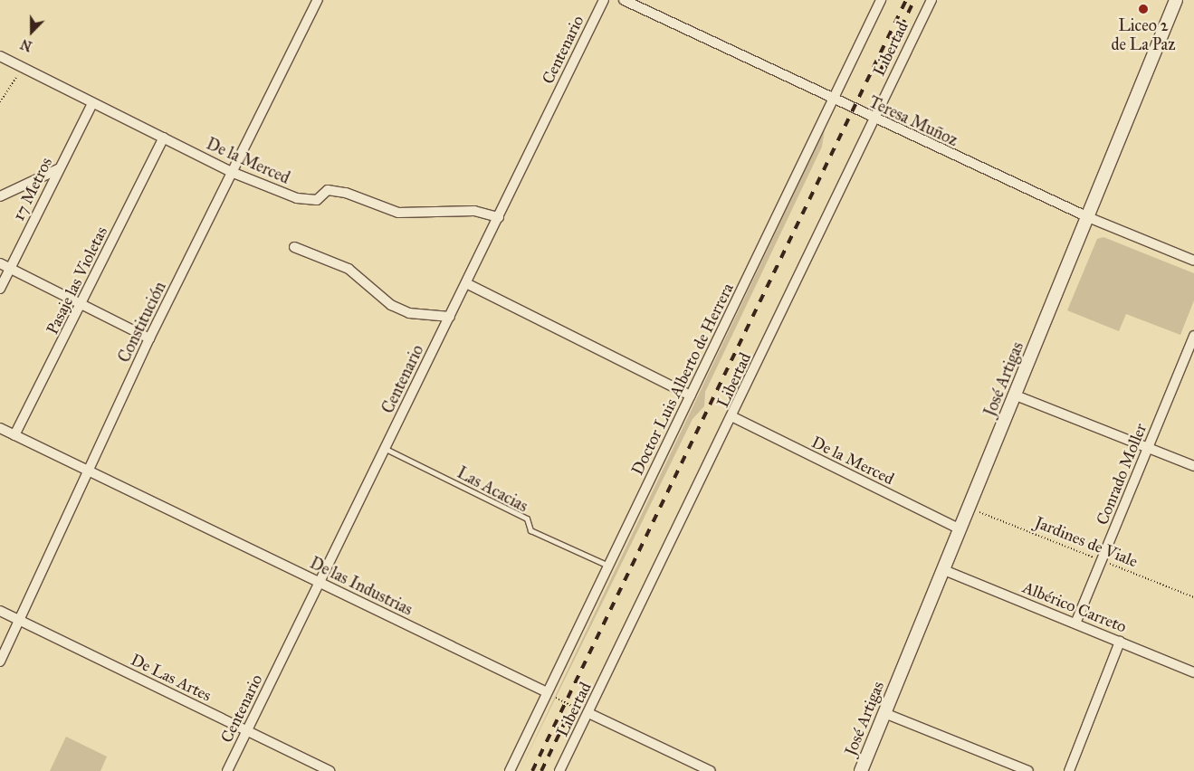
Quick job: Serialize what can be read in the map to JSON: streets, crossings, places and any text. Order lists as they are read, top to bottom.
{
  "streets": {
    "street": [
      "Libertad",
      "Centenario",
      "Teresa Muñoz",
      "De la Merced",
      "17 Metros",
      "Pasaje las Violetas",
      "Constitución",
      "Doctor Luis Alberto de Herrera",
      "José Artigas",
      "Conrado Moller",
      "De las Industrias",
      "Albérico Carreto",
      "De Las Artes"
    ],
    "lane": ["Las Acacias"],
    "path": ["Jardines de Viale"]
  },
  "crossings": [
    ["Libertad", "Teresa Muñoz"],
    ["Libertad", "De la Merced"],
    ["Centenario", "De la Merced"],
    ["Centenario", "Las Acacias"],
    ["Centenario", "De las Industrias"],
    ["Centenario", "De Las Artes"],
    ["Teresa Muñoz", "Doctor Luis Alberto de Herrera"],
    ["Teresa Muñoz", "José Artigas"],
    ["De la Merced", "17 Metros"],
    ["De la Merced", "Pasaje las Violetas"],
    ["De la Merced", "Constitución"],
    ["De la Merced", "José Artigas"],
    ["Pasaje las Violetas", "De las Industrias"],
    ["Constitución", "De las Industrias"],
    ["Constitución", "De Las Artes"],
    ["Doctor Luis Alberto de Herrera", "Las Acacias"],
    ["Doctor Luis Alberto de Herrera", "De las Industrias"],
    ["José Artigas", "Jardines de Viale"],
    ["José Artigas", "Albérico Carreto"],
    ["Conrado Moller", "Jardines de Viale"],
    ["Conrado Moller", "Albérico Carreto"]
  ],
  "places": ["Liceo 2 de La Paz"],
  "north": "bottom"
}
